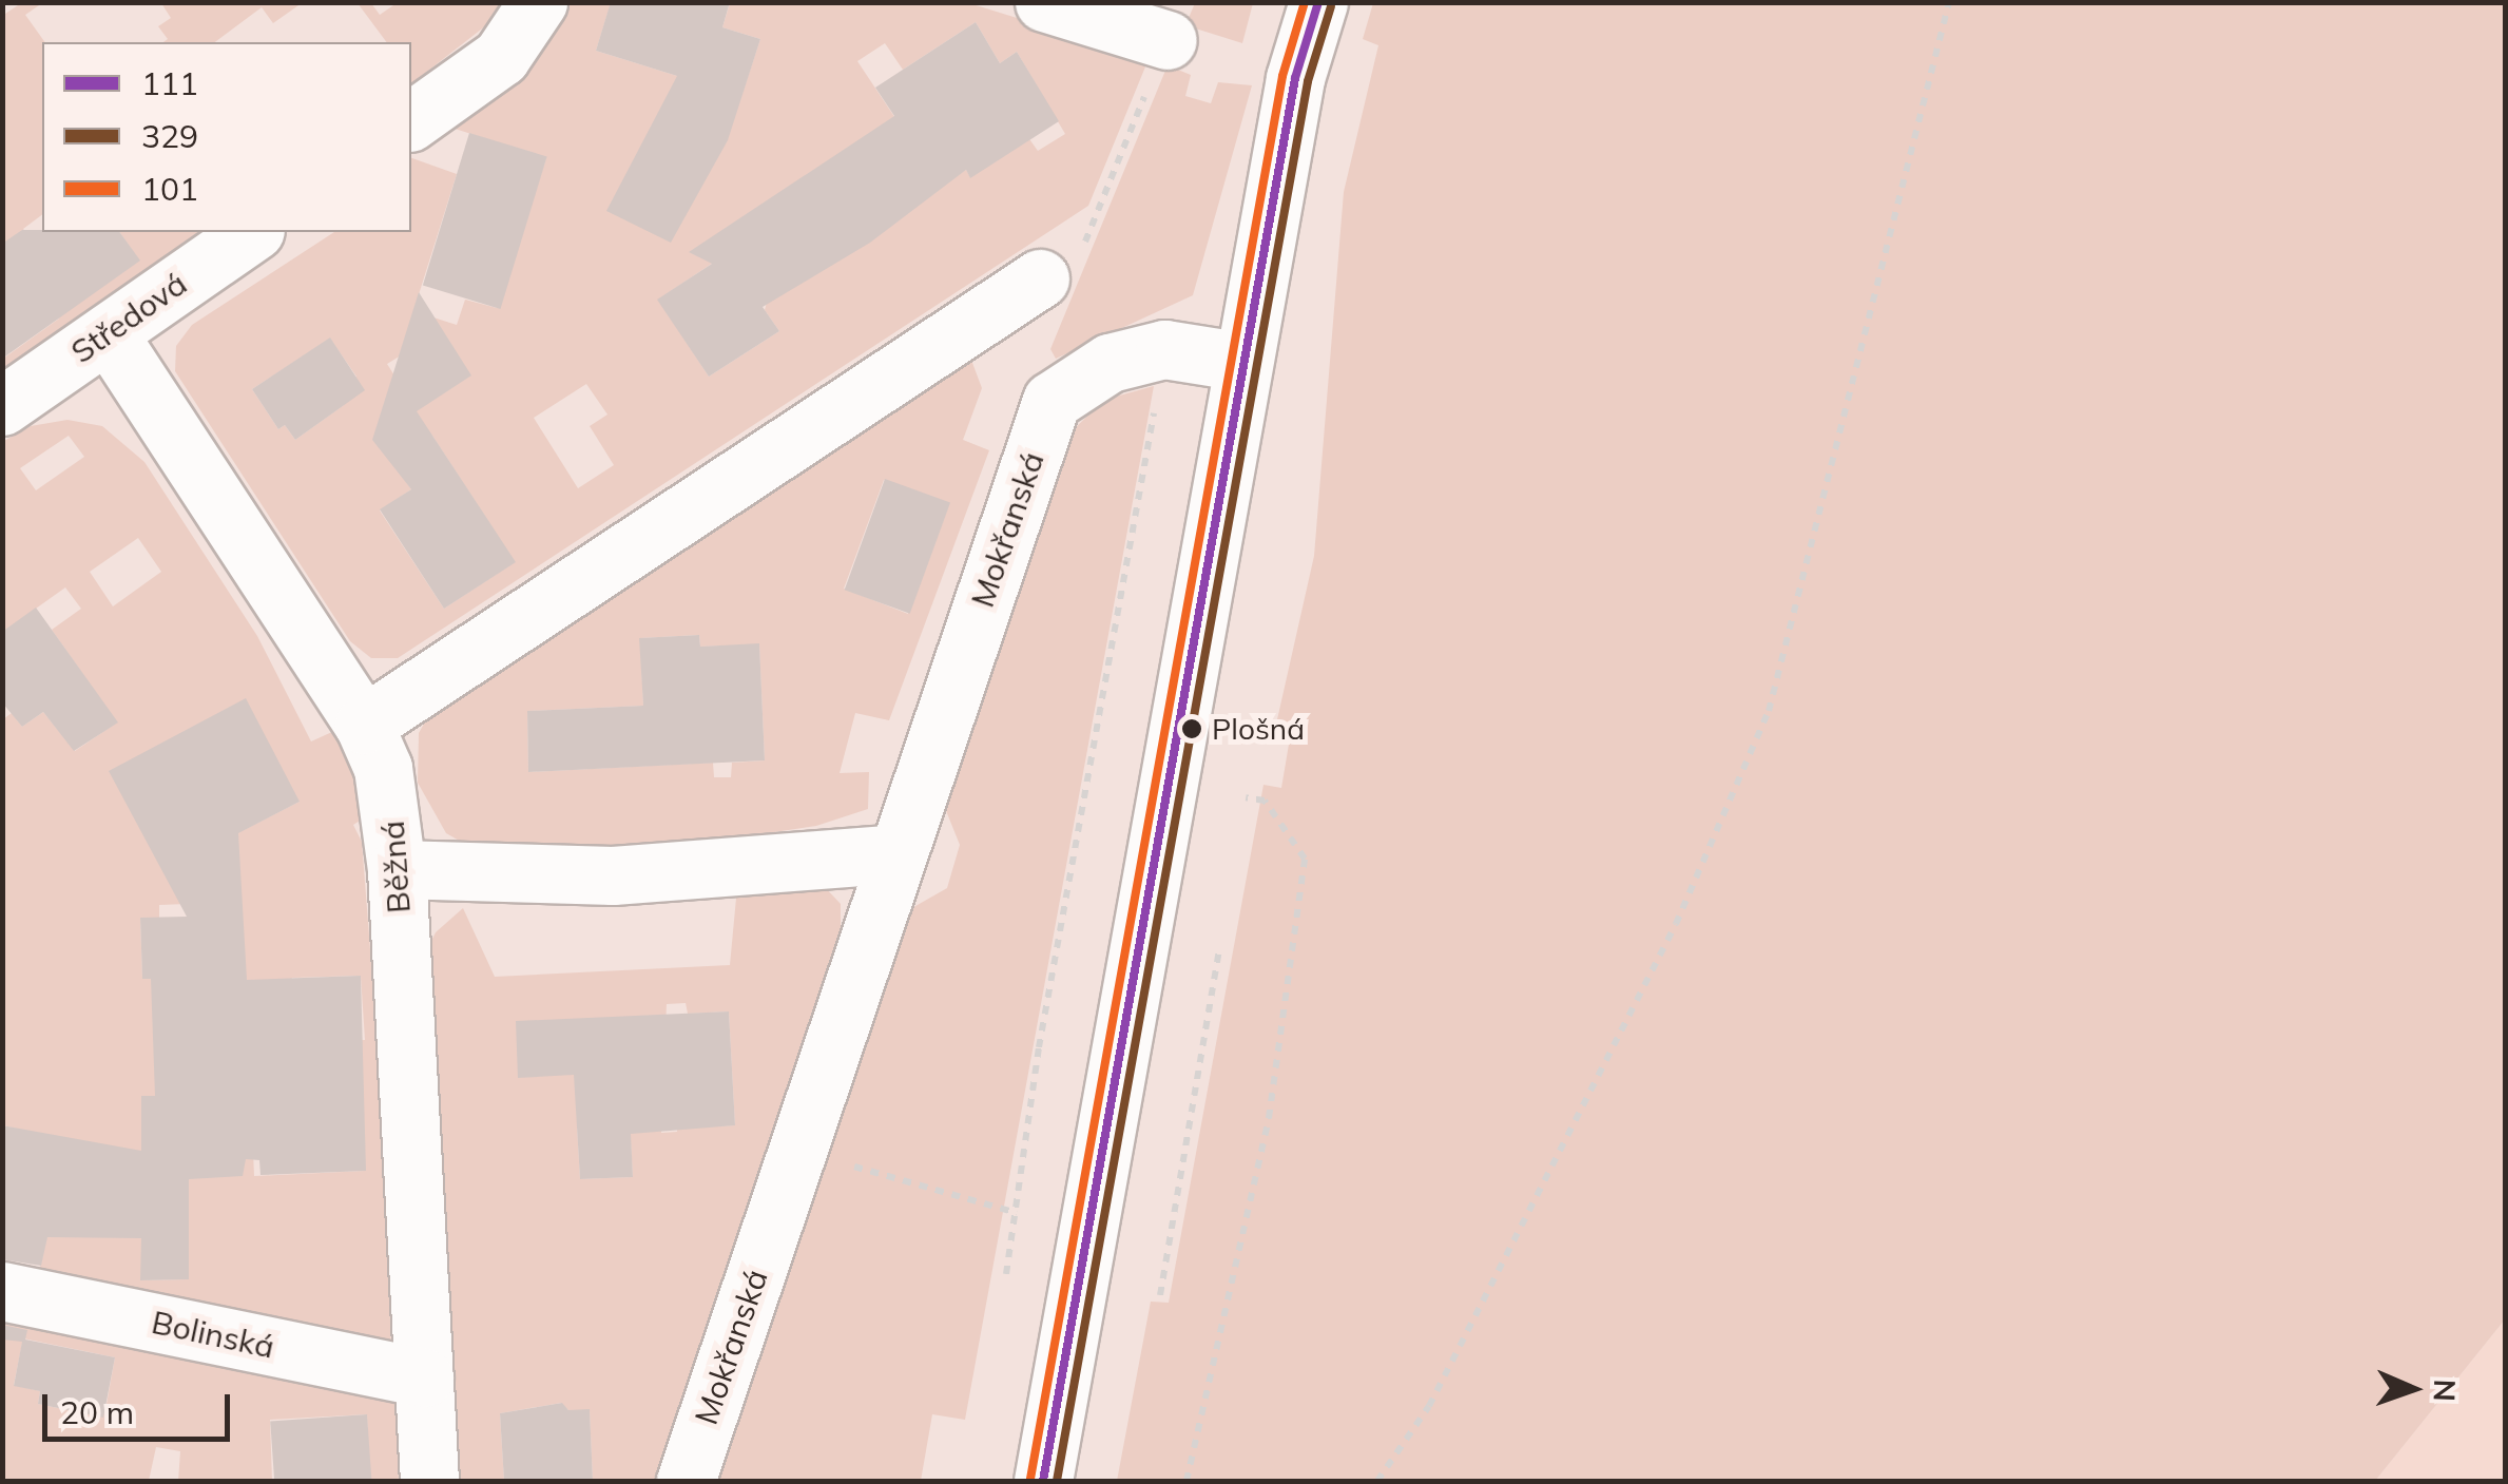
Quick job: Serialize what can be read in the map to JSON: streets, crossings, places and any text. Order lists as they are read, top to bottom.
{
  "streets": {
    "street": [
      "Středová",
      "Mokřanská",
      "Běžná",
      "Bolinská"
    ]
  },
  "crossings": [
    ["Středová", "Běžná"],
    ["Běžná", "Bolinská"]
  ],
  "places": ["Plošná"],
  "lines": ["transit line 111", "transit line 101", "transit line 329"],
  "legend": ["111", "329", "101"],
  "scale_bar": "20 m",
  "north": "right"
}
